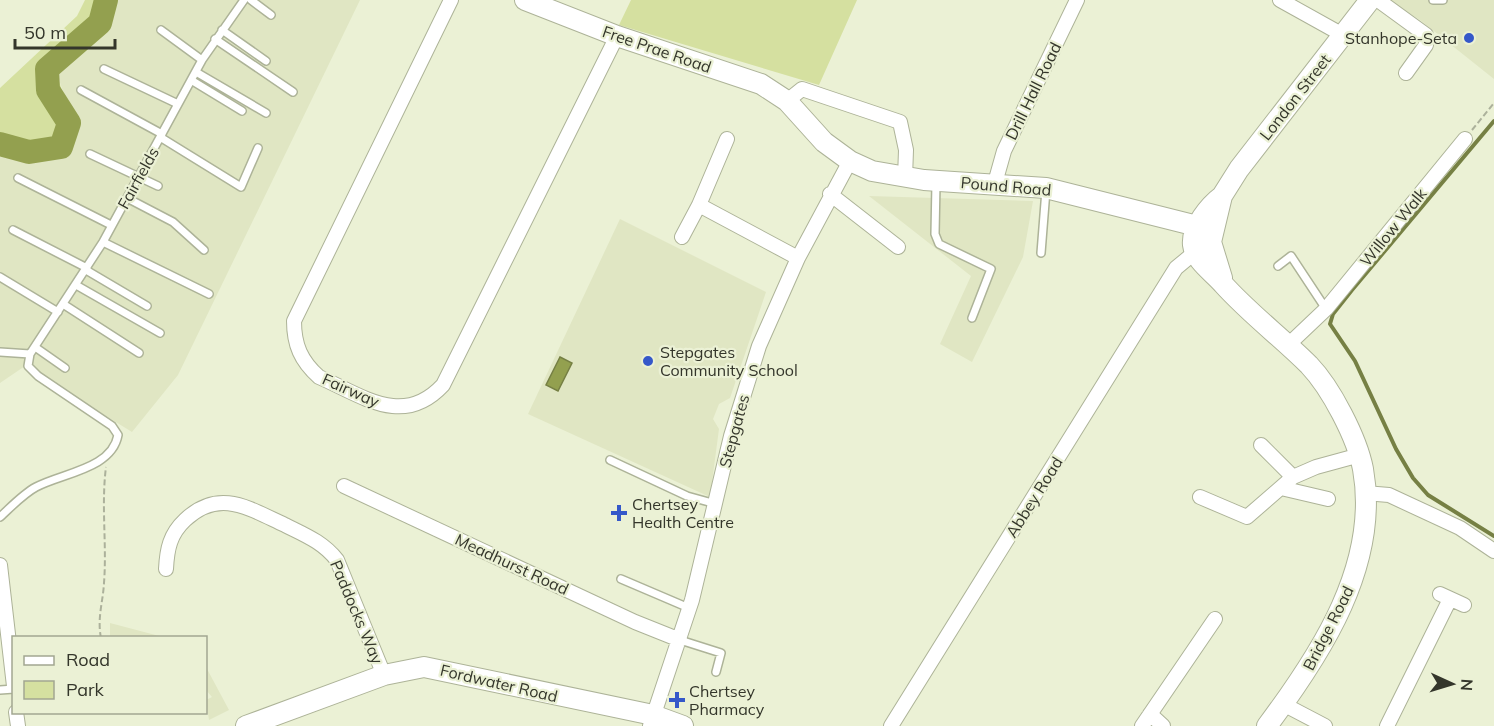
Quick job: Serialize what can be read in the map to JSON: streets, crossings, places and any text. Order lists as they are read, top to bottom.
{
  "streets": {
    "main road": [
      "Free Prae Road",
      "London Street",
      "Pound Road",
      "Bridge Road",
      "Fordwater Road"
    ],
    "street": [
      "Drill Hall Road",
      "Willow Walk",
      "Fairway",
      "Stepgates",
      "Abbey Road",
      "Meadhurst Road",
      "Paddocks Way"
    ],
    "lane": ["Fairfields"]
  },
  "crossings": [
    ["Free Prae Road", "Pound Road"],
    ["Free Prae Road", "Fairway"],
    ["Free Prae Road", "Stepgates"],
    ["Drill Hall Road", "Pound Road"],
    ["London Street", "Pound Road"],
    ["London Street", "Abbey Road"],
    ["London Street", "Bridge Road"],
    ["Pound Road", "Stepgates"],
    ["Pound Road", "Abbey Road"],
    ["Pound Road", "Bridge Road"],
    ["Willow Walk", "Bridge Road"],
    ["Stepgates", "Meadhurst Road"],
    ["Stepgates", "Fordwater Road"],
    ["Abbey Road", "Bridge Road"],
    ["Paddocks Way", "Fordwater Road"]
  ],
  "places": {
    "other": ["Stanhope-Seta", "Stepgates Community School"],
    "health": ["Chertsey Health Centre", "Chertsey Pharmacy"]
  },
  "legend": ["Road", "Park"],
  "scale_bar": "50 m",
  "north": "right"
}
